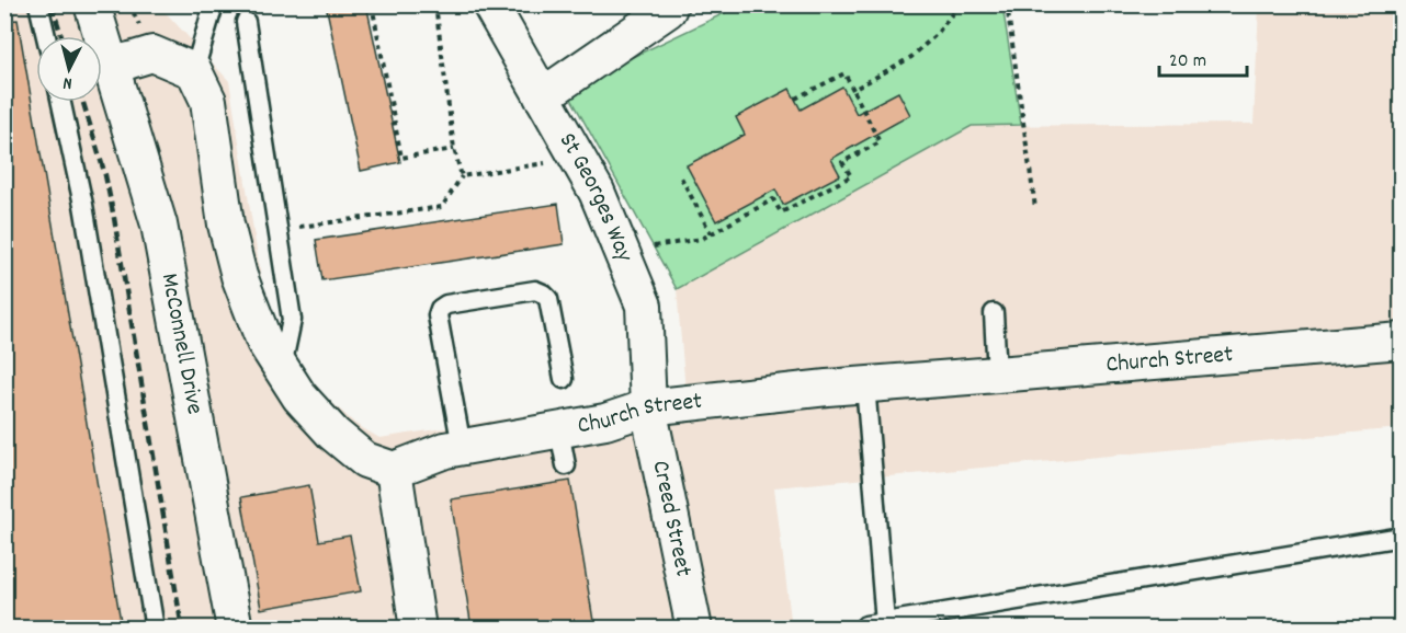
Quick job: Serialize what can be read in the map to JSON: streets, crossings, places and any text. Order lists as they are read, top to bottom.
{
  "streets": {
    "street": [
      "St Georges Way",
      "McConnell Drive",
      "Church Street",
      "Creed Street"
    ]
  },
  "crossings": [
    ["St Georges Way", "Church Street"],
    ["St Georges Way", "Creed Street"],
    ["Church Street", "Creed Street"]
  ],
  "scale_bar": "20 m",
  "north": "bottom"
}
